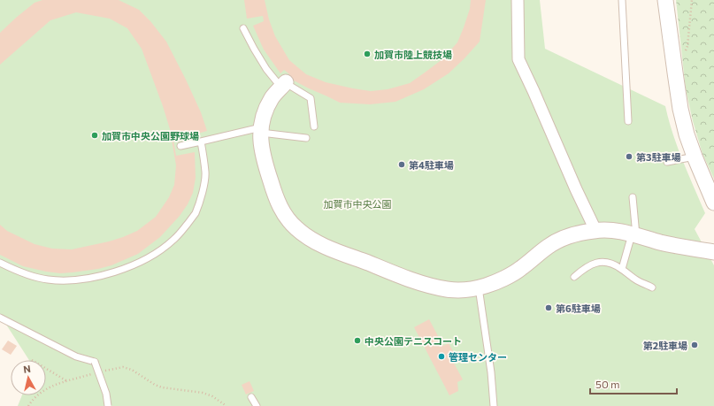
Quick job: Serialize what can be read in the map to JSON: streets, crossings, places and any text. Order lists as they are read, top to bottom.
{
  "parks": ["加賀市中央公園"],
  "places": [
    "加賀市陸上競技場",
    "加賀市中央公園野球場",
    "第3駐車場",
    "第4駐車場",
    "第6駐車場",
    "中央公園テニスコート",
    "第2駐車場",
    "管理センター"
  ],
  "scale_bar": "50 m",
  "north": "top"
}
